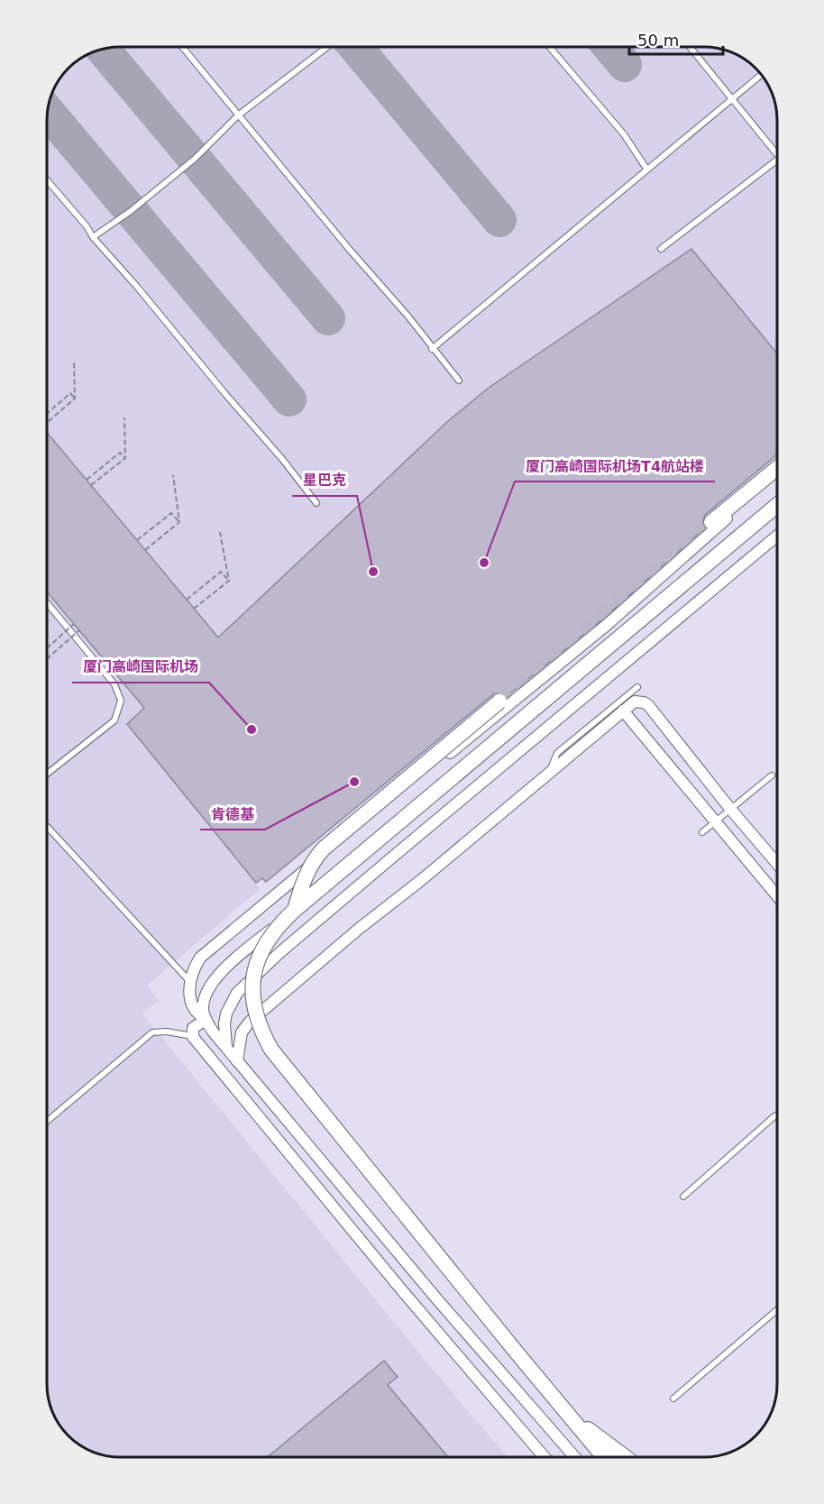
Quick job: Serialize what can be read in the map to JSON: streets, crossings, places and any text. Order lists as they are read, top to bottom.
{
  "places": [
    "厦门高崎国际机场T4航站楼",
    "星巴克",
    "厦门高崎国际机场",
    "肯德基"
  ],
  "scale_bar": "50 m"
}
